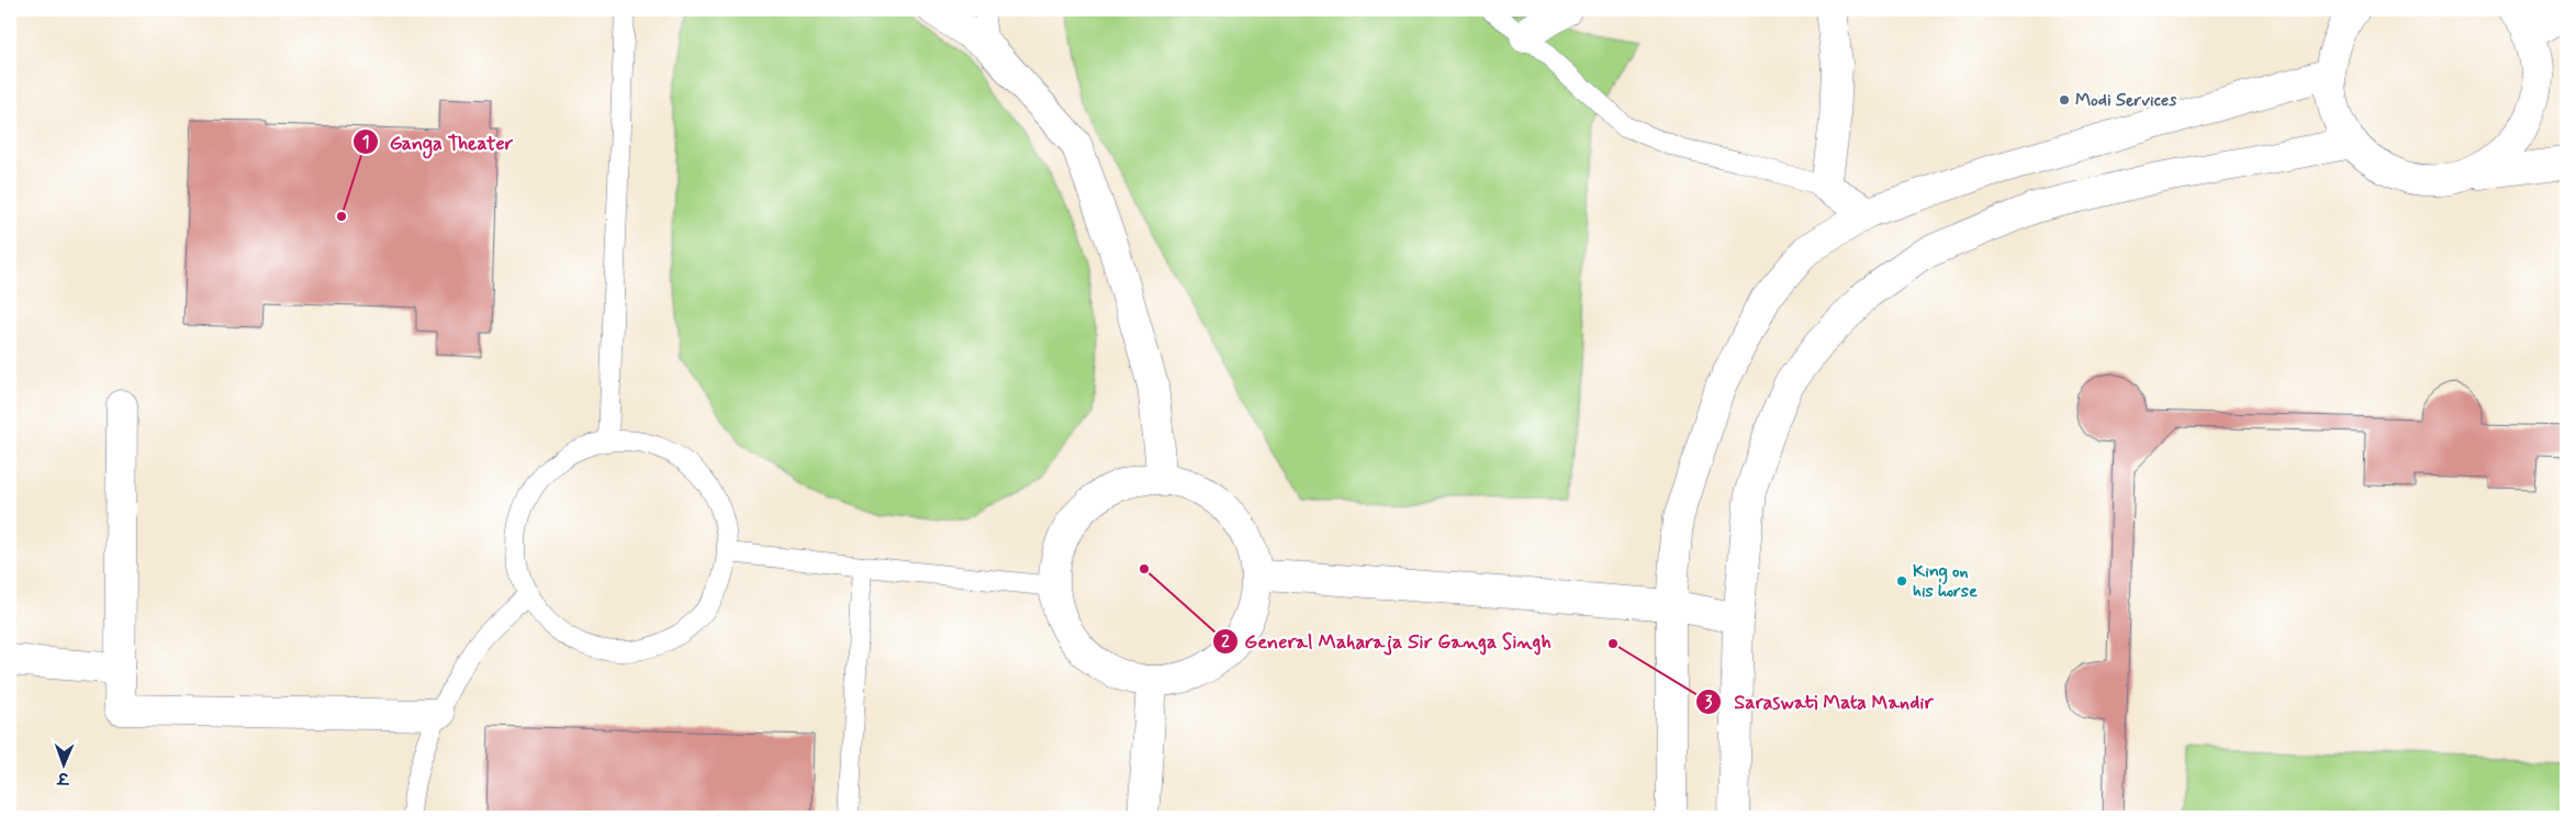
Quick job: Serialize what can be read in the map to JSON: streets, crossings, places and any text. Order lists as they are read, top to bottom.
{
  "places": [
    "Modi Services",
    "Ganga Theater",
    "General Maharaja Sir Ganga Singh",
    "King on his horse",
    "Saraswati Mata Mandir"
  ],
  "north": "bottom"
}
